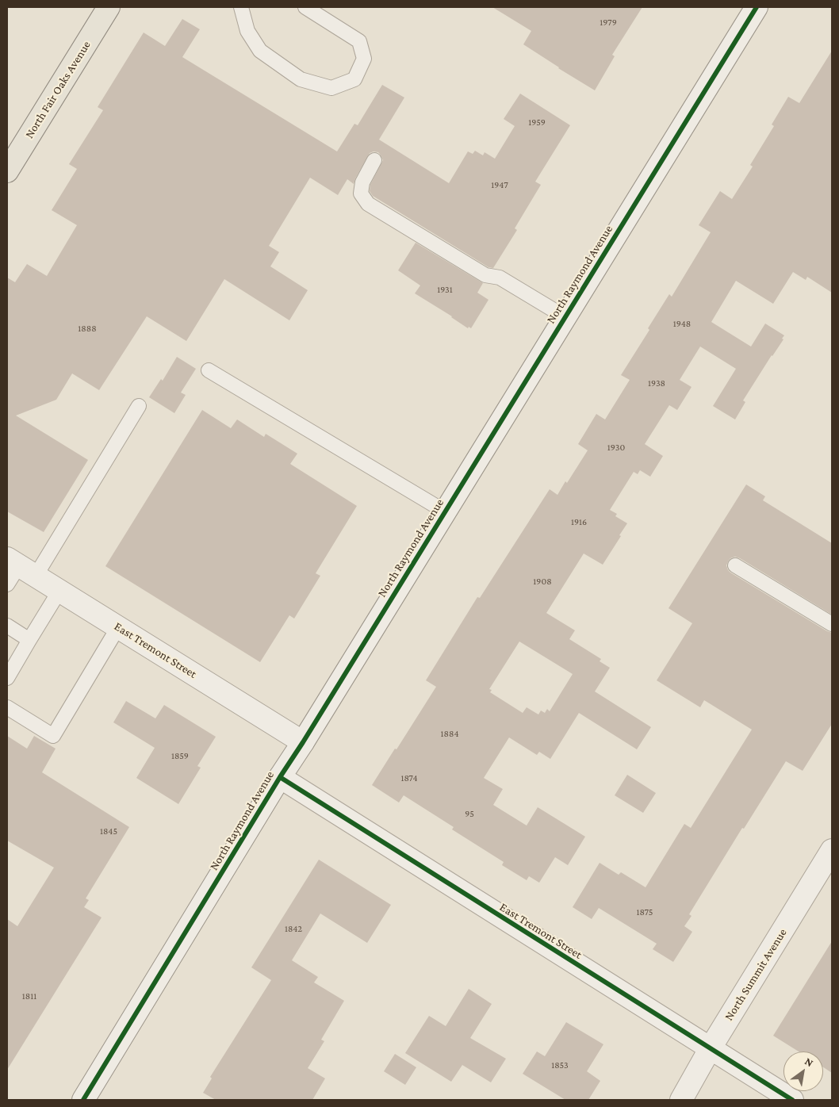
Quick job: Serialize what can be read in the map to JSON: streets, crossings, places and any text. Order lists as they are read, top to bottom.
{
  "streets": {
    "main road": ["North Fair Oaks Avenue"],
    "street": ["North Raymond Avenue", "East Tremont Street", "North Summit Avenue"]
  },
  "crossings": [
    ["North Raymond Avenue", "East Tremont Street"],
    ["East Tremont Street", "North Summit Avenue"]
  ],
  "house_numbers": [
    "1979",
    "1959",
    "1947",
    "1931",
    "1948",
    "1888",
    "1938",
    "1930",
    "1916",
    "1908",
    "1884",
    "1859",
    "1874",
    "95",
    "1845",
    "1875",
    "1842",
    "1811",
    "1853"
  ],
  "north": "top right"
}
